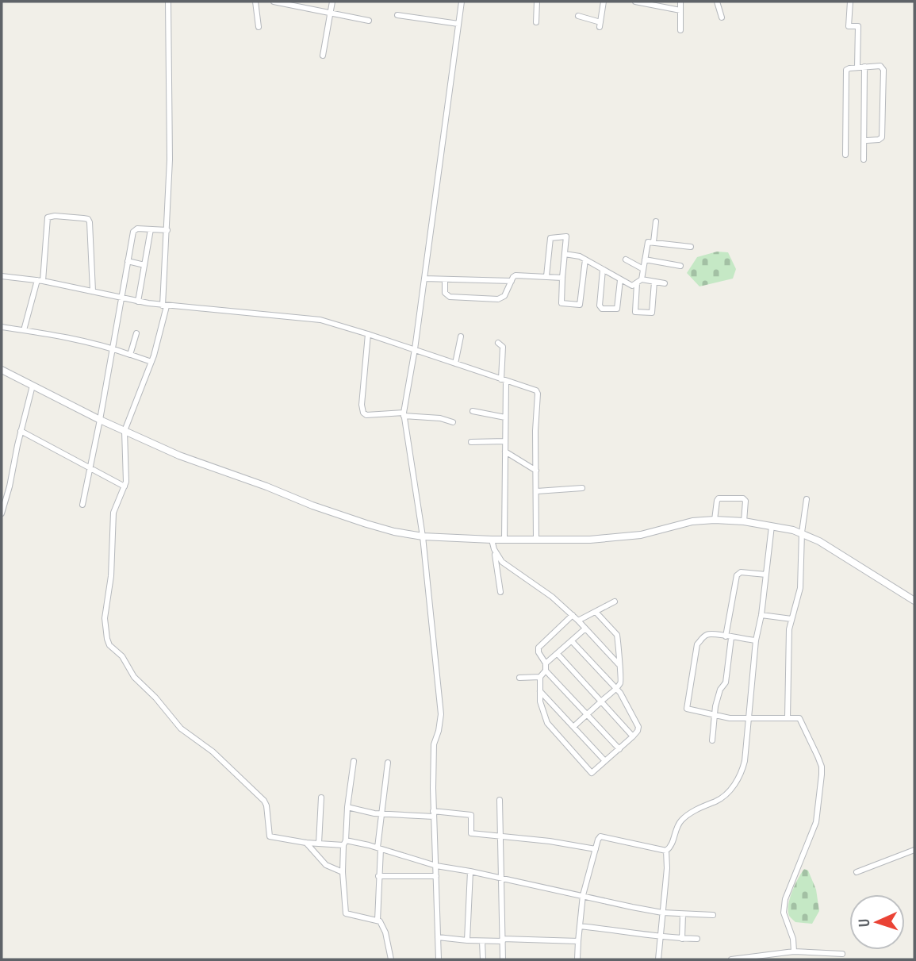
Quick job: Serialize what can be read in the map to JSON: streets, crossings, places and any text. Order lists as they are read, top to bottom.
{
  "north": "left"
}
